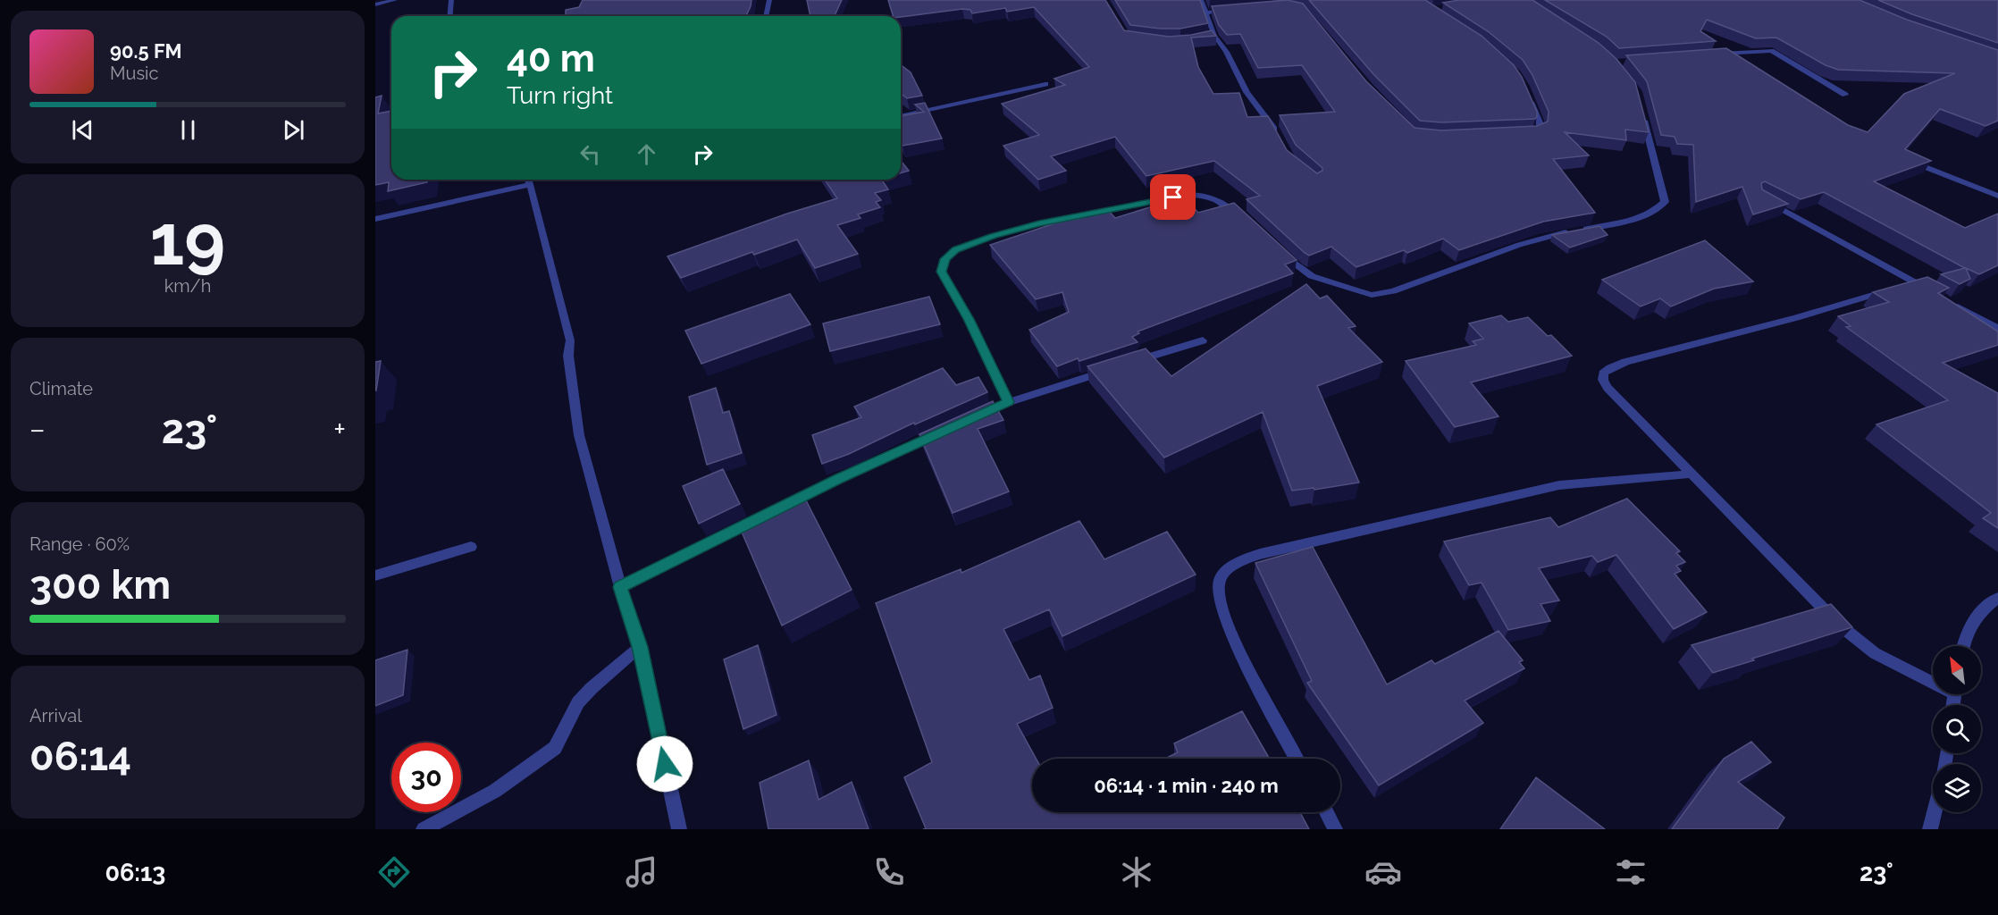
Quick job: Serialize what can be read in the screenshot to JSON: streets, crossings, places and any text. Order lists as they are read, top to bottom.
{
  "north": "top left",
  "page": {
    "turn": ["40 m", "Turn right"],
    "song": ["90.5 FM", "Music"],
    "tile": [
      ["19", "km/h"],
      "Climate",
      ["Range · 60%", "300 km"],
      ["Arrival", "06:14"]
    ],
    "heat": ["−", "23°", "+"],
    "limit": "30",
    "trip": "06:14 · 1 min · 240 m",
    "tabs": ["06:13", "23°"]
  }
}
